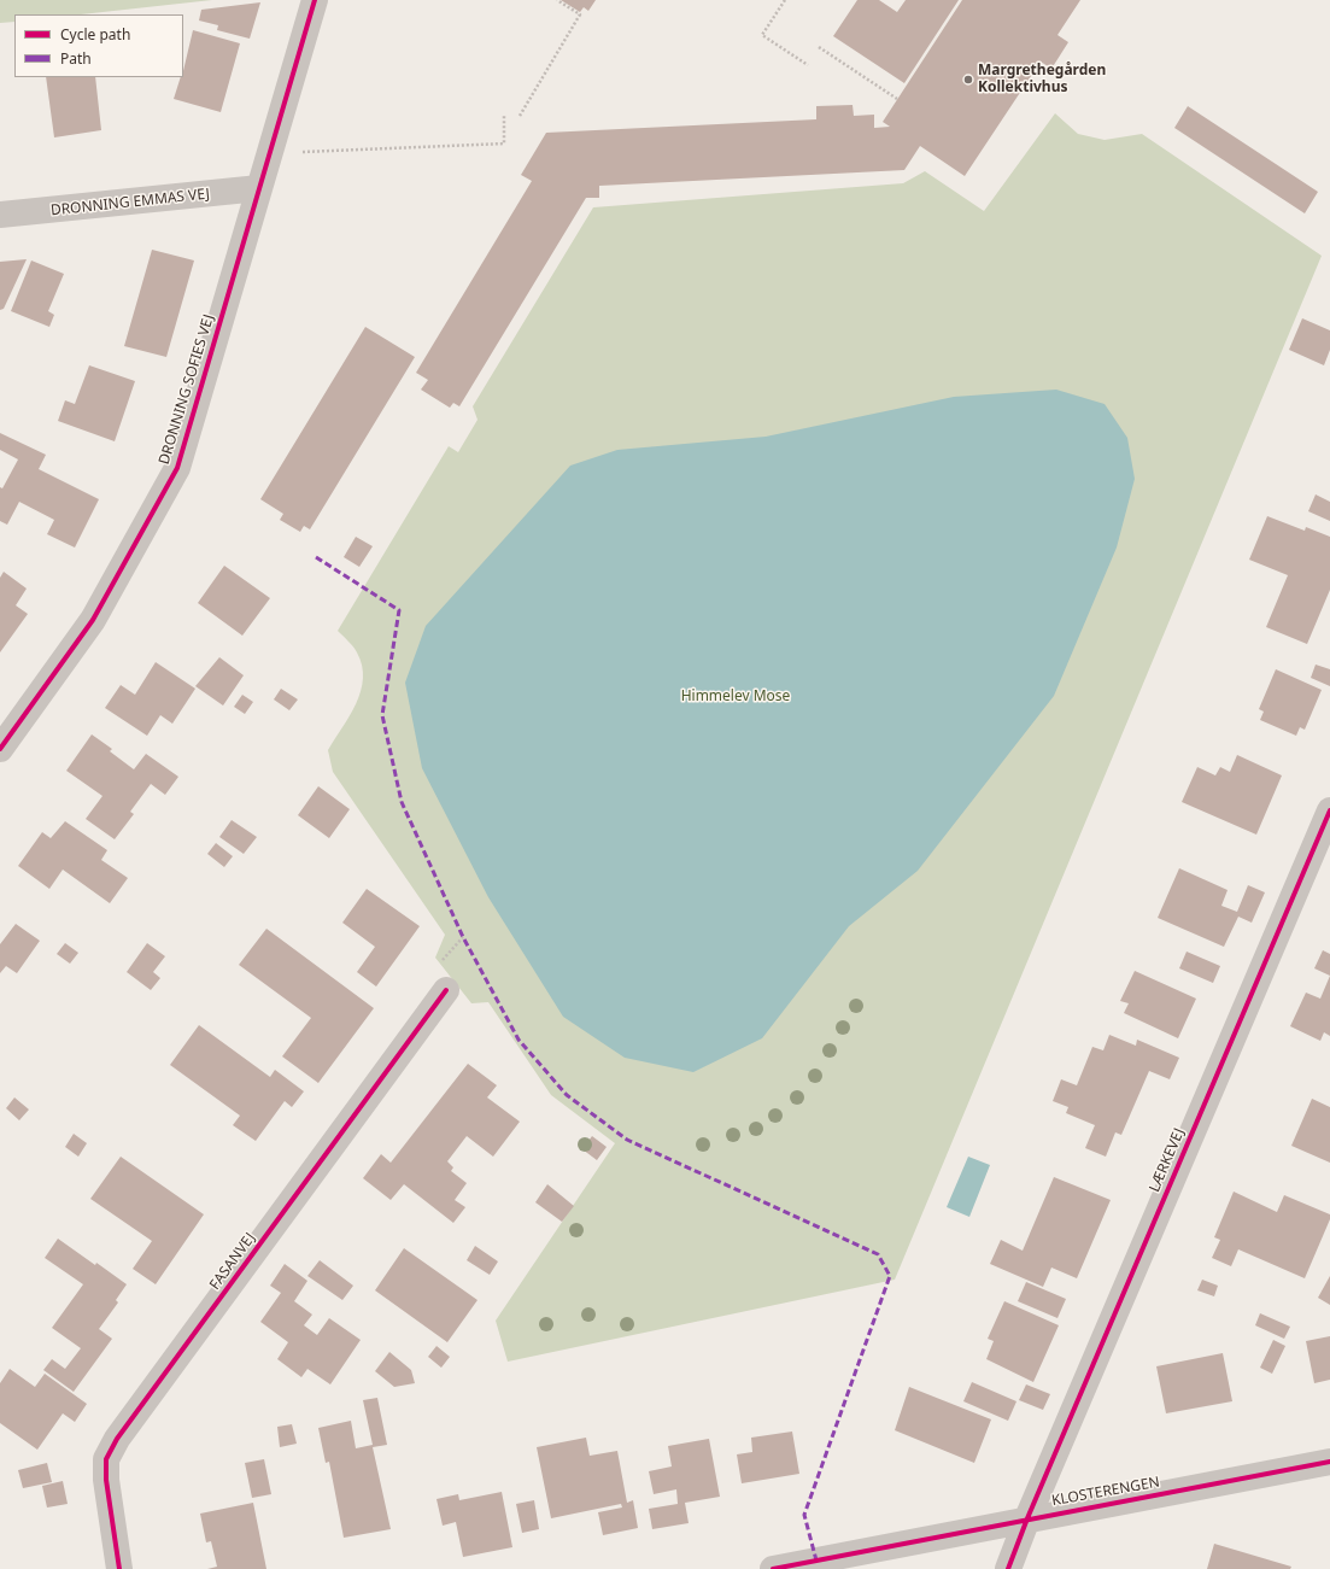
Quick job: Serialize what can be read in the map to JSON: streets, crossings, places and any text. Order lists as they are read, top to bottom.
{
  "streets": {
    "street": [
      "DRONNING EMMAS VEJ",
      "DRONNING SOFIES VEJ",
      "LÆRKEVEJ",
      "FASANVEJ",
      "KLOSTERENGEN"
    ]
  },
  "crossings": [
    ["DRONNING EMMAS VEJ", "DRONNING SOFIES VEJ"],
    ["LÆRKEVEJ", "KLOSTERENGEN"]
  ],
  "parks": ["Himmelev Mose"],
  "places": ["Margrethegården Kollektivhus"],
  "legend": ["Cycle path", "Path"]
}
